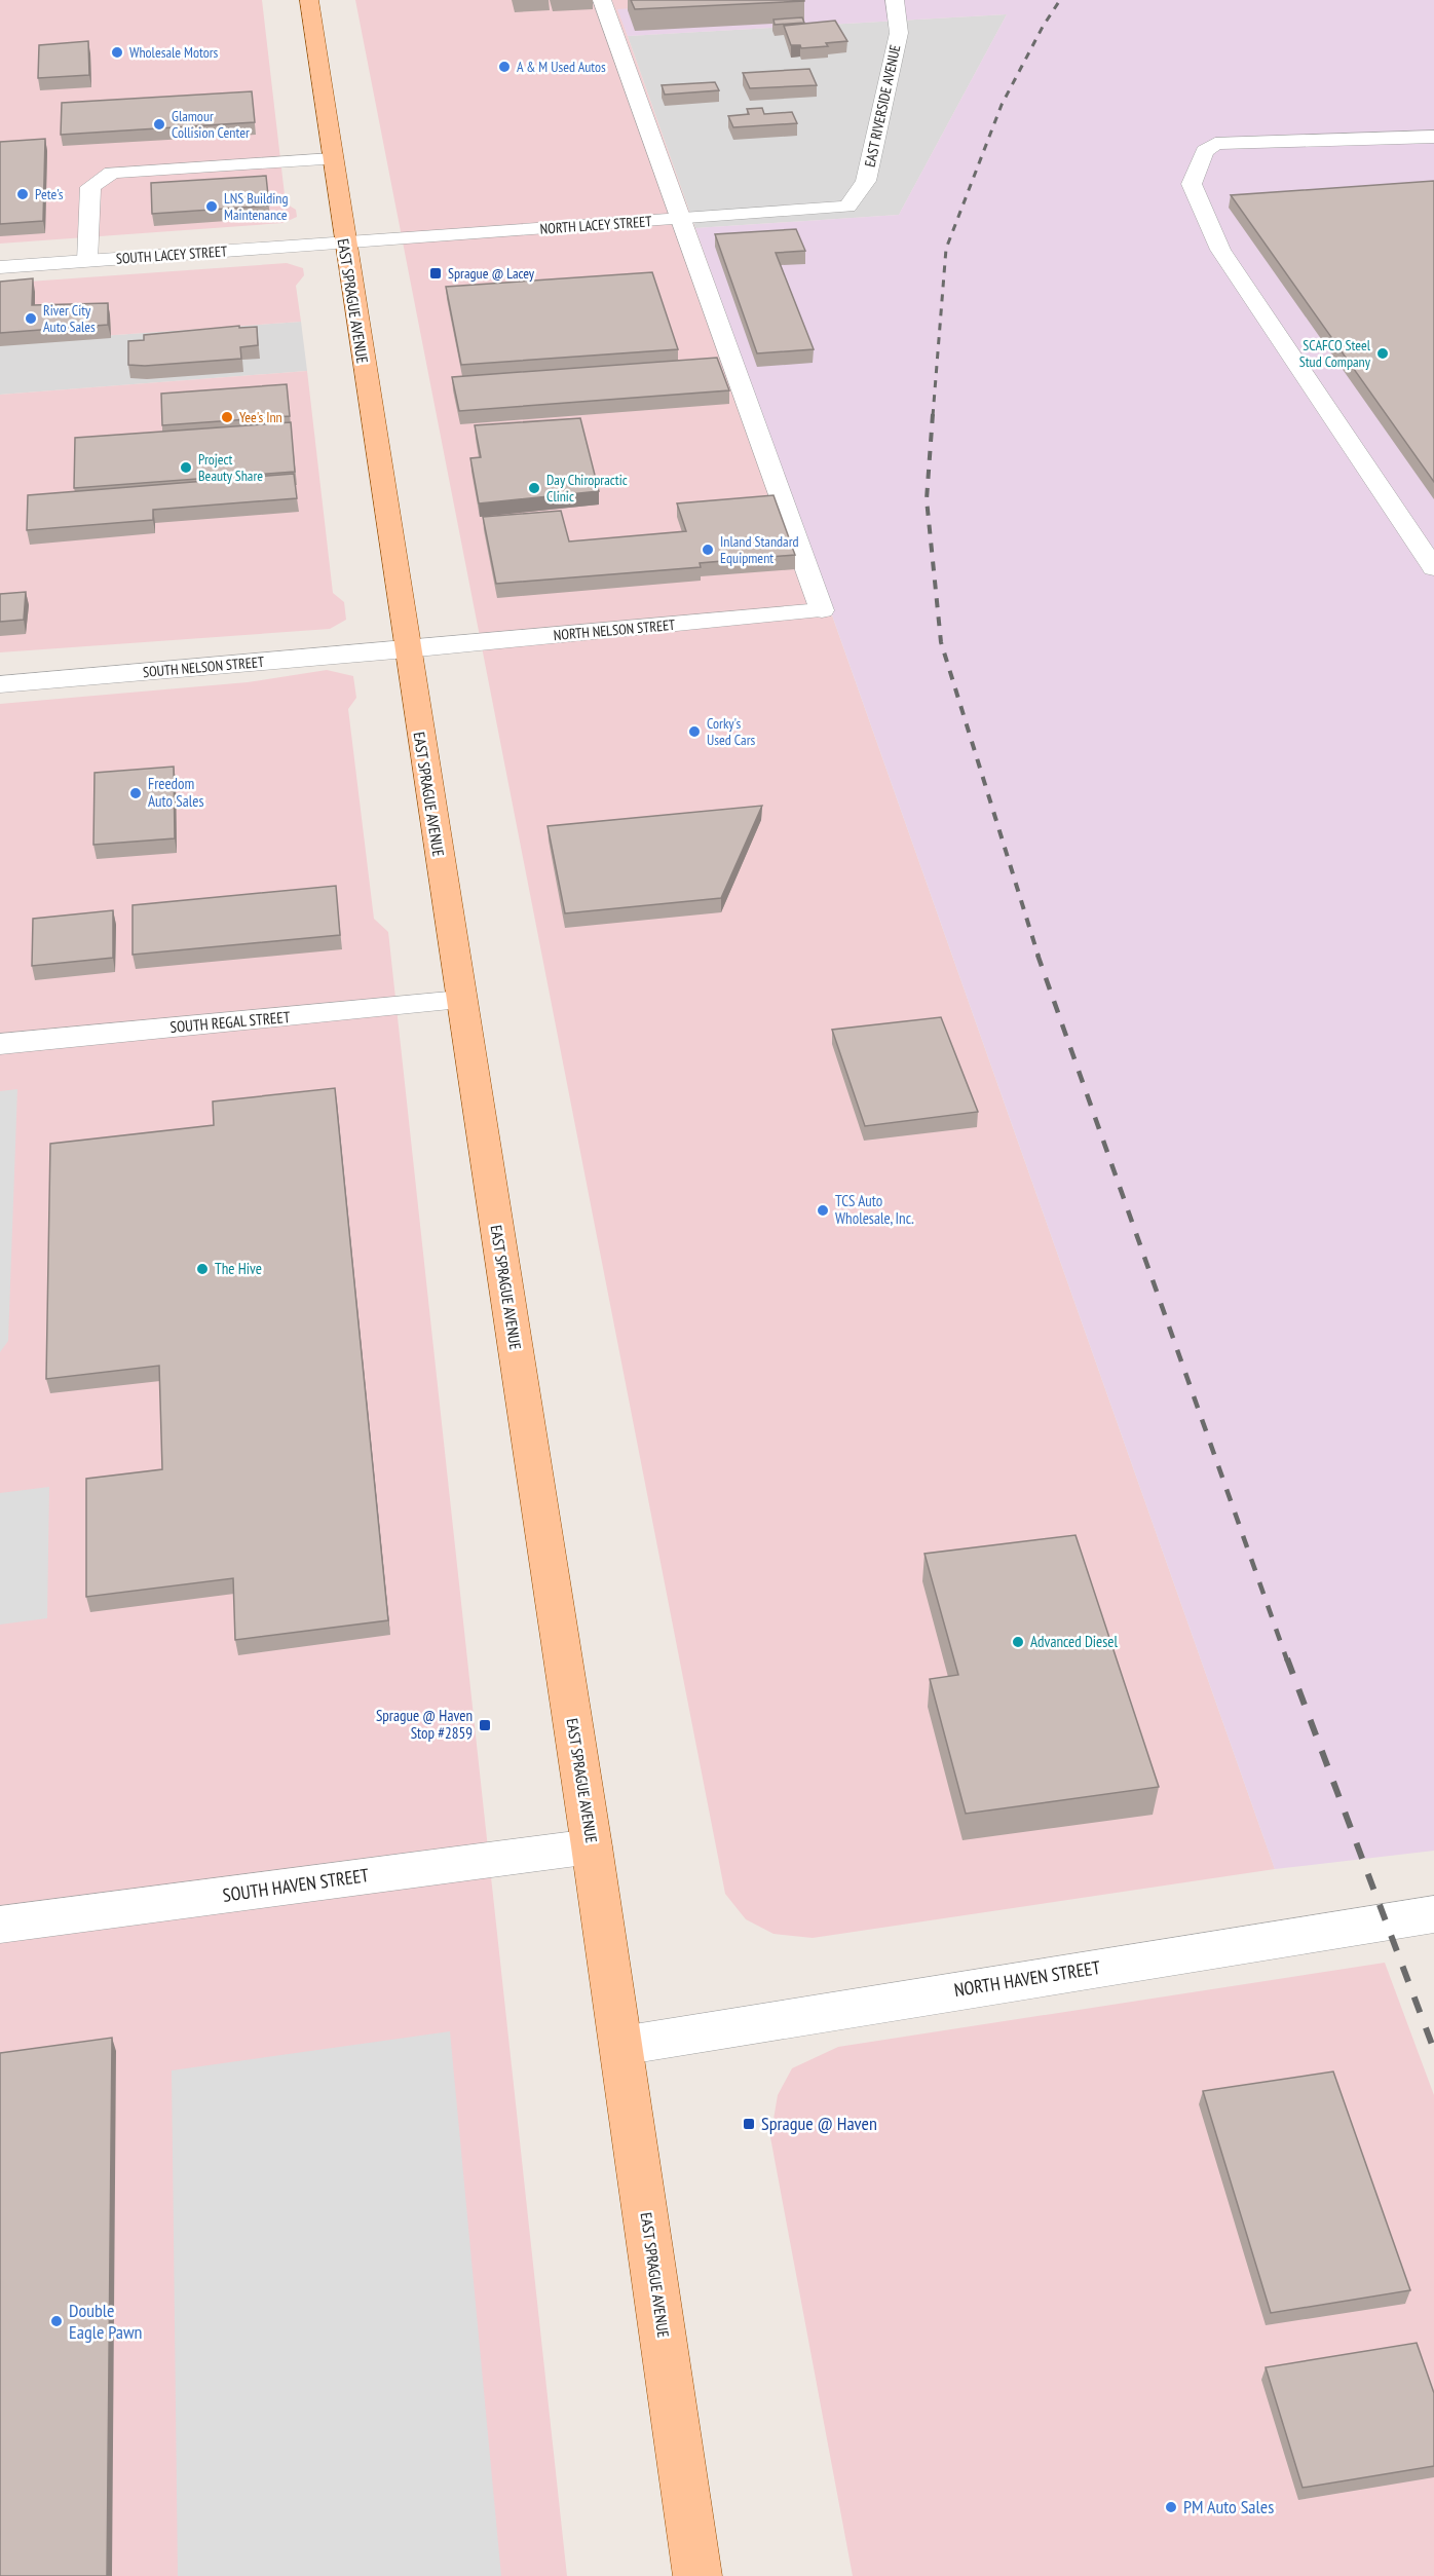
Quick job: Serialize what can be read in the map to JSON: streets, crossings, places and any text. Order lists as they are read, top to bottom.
{
  "streets": {
    "main road": ["EAST SPRAGUE AVENUE"],
    "street": [
      "EAST RIVERSIDE AVENUE",
      "NORTH LACEY STREET",
      "SOUTH LACEY STREET",
      "NORTH NELSON STREET",
      "SOUTH NELSON STREET",
      "SOUTH REGAL STREET",
      "SOUTH HAVEN STREET",
      "NORTH HAVEN STREET"
    ]
  },
  "crossings": [
    ["EAST RIVERSIDE AVENUE", "NORTH LACEY STREET"],
    ["NORTH LACEY STREET", "SOUTH LACEY STREET"],
    ["NORTH LACEY STREET", "EAST SPRAGUE AVENUE"],
    ["NORTH LACEY STREET", "NORTH NELSON STREET"],
    ["SOUTH LACEY STREET", "EAST SPRAGUE AVENUE"],
    ["EAST SPRAGUE AVENUE", "NORTH NELSON STREET"],
    ["EAST SPRAGUE AVENUE", "SOUTH NELSON STREET"],
    ["EAST SPRAGUE AVENUE", "SOUTH REGAL STREET"],
    ["EAST SPRAGUE AVENUE", "SOUTH HAVEN STREET"],
    ["EAST SPRAGUE AVENUE", "NORTH HAVEN STREET"],
    ["NORTH NELSON STREET", "SOUTH NELSON STREET"]
  ],
  "places": {
    "other": [
      "Wholesale Motors",
      "A & M Used Autos",
      "Glamour Collision Center",
      "Pete's",
      "LNS Building Maintenance",
      "River City Auto Sales",
      "SCAFCO Steel Stud Company",
      "Yee's Inn",
      "Project Beauty Share",
      "Day Chiropractic Clinic",
      "Inland Standard Equipment",
      "Corky's Used Cars",
      "Freedom Auto Sales",
      "TCS Auto Wholesale, Inc.",
      "The Hive",
      "Advanced Diesel",
      "Double Eagle Pawn",
      "PM Auto Sales"
    ],
    "transit": ["Sprague @ Lacey", "Sprague @ Haven Stop #2859", "Sprague @ Haven"]
  }
}
